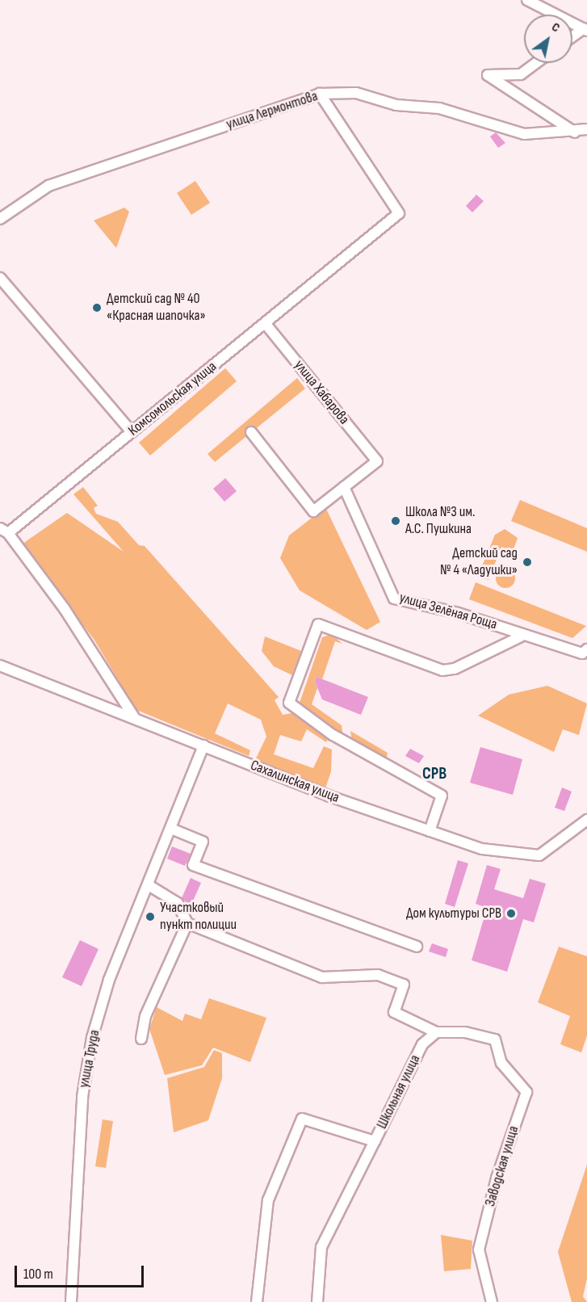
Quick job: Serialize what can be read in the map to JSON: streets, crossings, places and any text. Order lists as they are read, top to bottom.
{
  "streets": {
    "street": [
      "улица Лермонтова",
      "улица Хабарова",
      "Комсомольская улица",
      "улица Зелёная Роща",
      "Сахалинская улица",
      "улица Труда",
      "Школьная улица",
      "Заводская улица"
    ]
  },
  "crossings": [
    ["улица Лермонтова", "Комсомольская улица"],
    ["улица Хабарова", "Комсомольская улица"],
    ["улица Хабарова", "улица Зелёная Роща"],
    ["Комсомольская улица", "Сахалинская улица"],
    ["Сахалинская улица", "улица Труда"],
    ["Школьная улица", "Заводская улица"]
  ],
  "districts": ["СРВ"],
  "places": [
    "Детский сад № 40 «Красная шапочка»",
    "Школа №3 им. А.С. Пушкина",
    "Детский сад № 4 «Ладушки»",
    "Дом культуры СРВ",
    "Участковый пункт полиции"
  ],
  "scale_bar": "100 m",
  "north": "top right"
}
